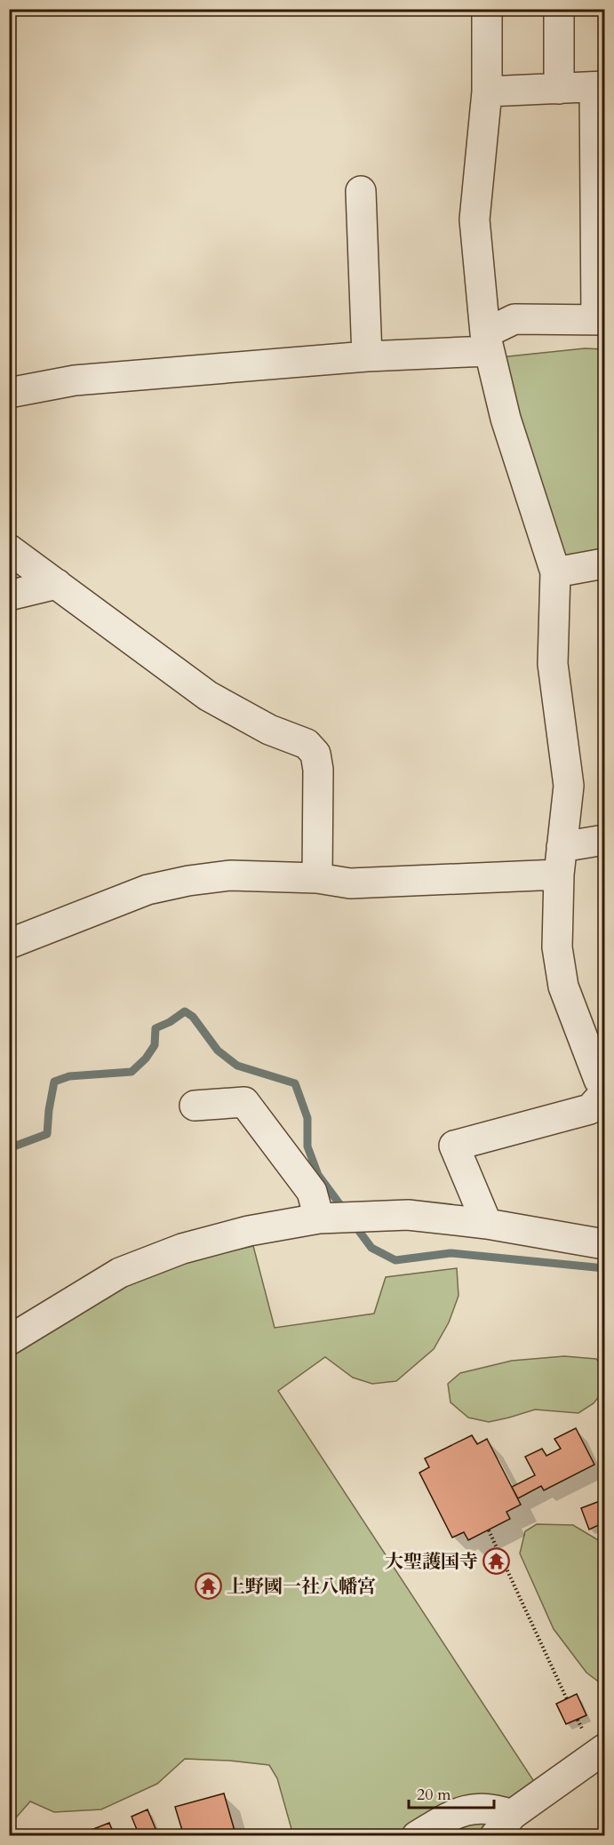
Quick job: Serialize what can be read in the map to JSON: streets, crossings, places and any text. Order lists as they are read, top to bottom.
{
  "places": {
    "temple": ["大聖護国寺", "上野國一社八幡宮"]
  },
  "scale_bar": "20 m"
}
